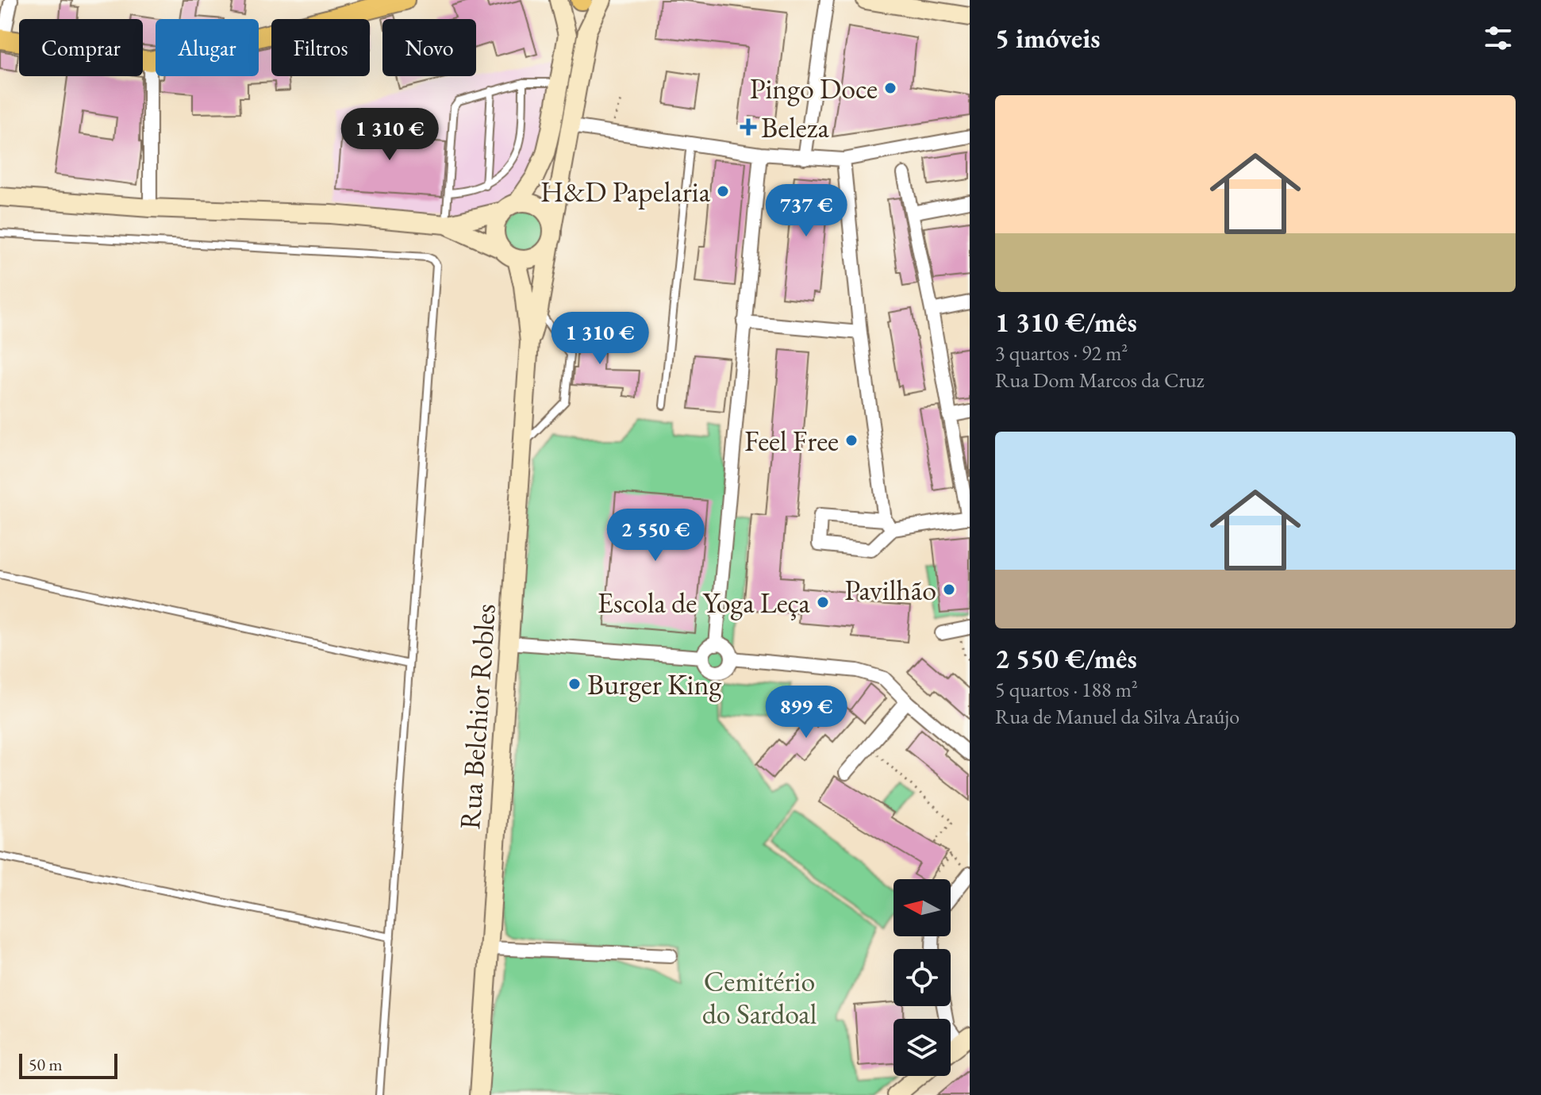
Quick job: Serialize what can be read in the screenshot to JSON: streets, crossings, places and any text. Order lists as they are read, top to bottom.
{
  "streets": {
    "main road": ["Rua Belchior Robles"]
  },
  "parks": ["Cemitério do Sardoal"],
  "places": {
    "other": [
      "Pingo Doce",
      "H&D Papelaria",
      "Feel Free",
      "Pavilhão",
      "Escola de Yoga Leça",
      "Burger King"
    ],
    "health": ["Beleza"]
  },
  "scale_bar": "50 m",
  "north": "left",
  "page": {
    "heading": "5 imóveis",
    "chip": [
      "Comprar",
      "Alugar",
      "Filtros",
      "Novo"
    ],
    "list": [
      {
        "name": "1 310 €/mês",
        "note": "3 quartos · 92 m² · Rua Dom Marcos da Cruz"
      },
      {
        "name": "2 550 €/mês",
        "note": "5 quartos · 188 m² · Rua de Manuel da Silva Araújo"
      }
    ],
    "price": [
      "1 310 €",
      "737 €",
      "1 310 €",
      "2 550 €",
      "899 €"
    ],
    "scale": "50 m"
  }
}
